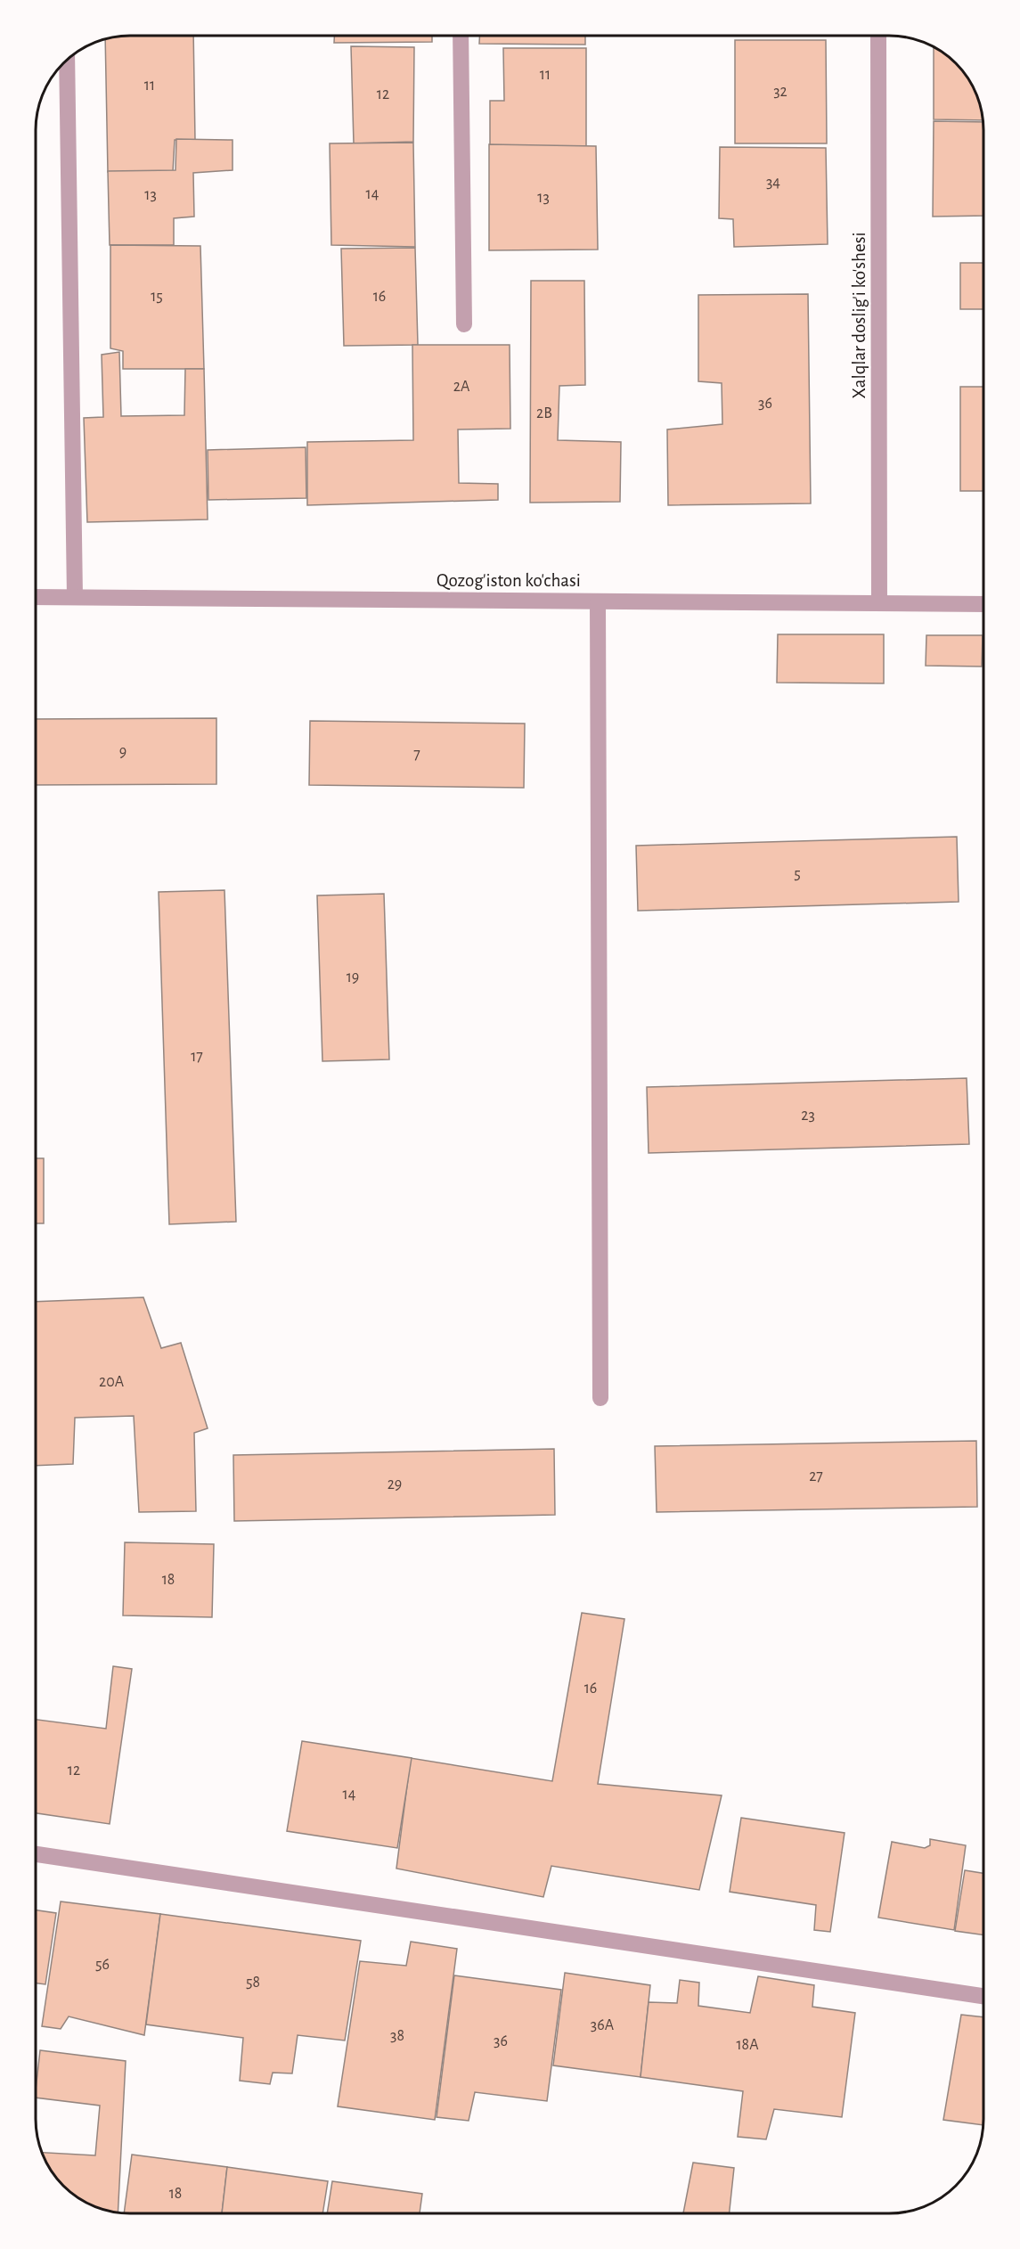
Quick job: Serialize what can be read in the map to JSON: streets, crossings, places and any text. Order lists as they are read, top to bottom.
{
  "streets": {
    "street": ["Xalqlar doslig'i ko'shesi", "Qozog'iston ko'chasi"]
  },
  "crossings": [
    ["Xalqlar doslig'i ko'shesi", "Qozog'iston ko'chasi"]
  ],
  "house_numbers": [
    "11",
    "11",
    "32",
    "12",
    "34",
    "14",
    "13",
    "13",
    "15",
    "16",
    "2A",
    "36",
    "2B",
    "9",
    "7",
    "5",
    "19",
    "17",
    "23",
    "20A",
    "27",
    "29",
    "18",
    "16",
    "12",
    "14",
    "56",
    "58",
    "36A",
    "38",
    "36",
    "18A",
    "18"
  ]
}
